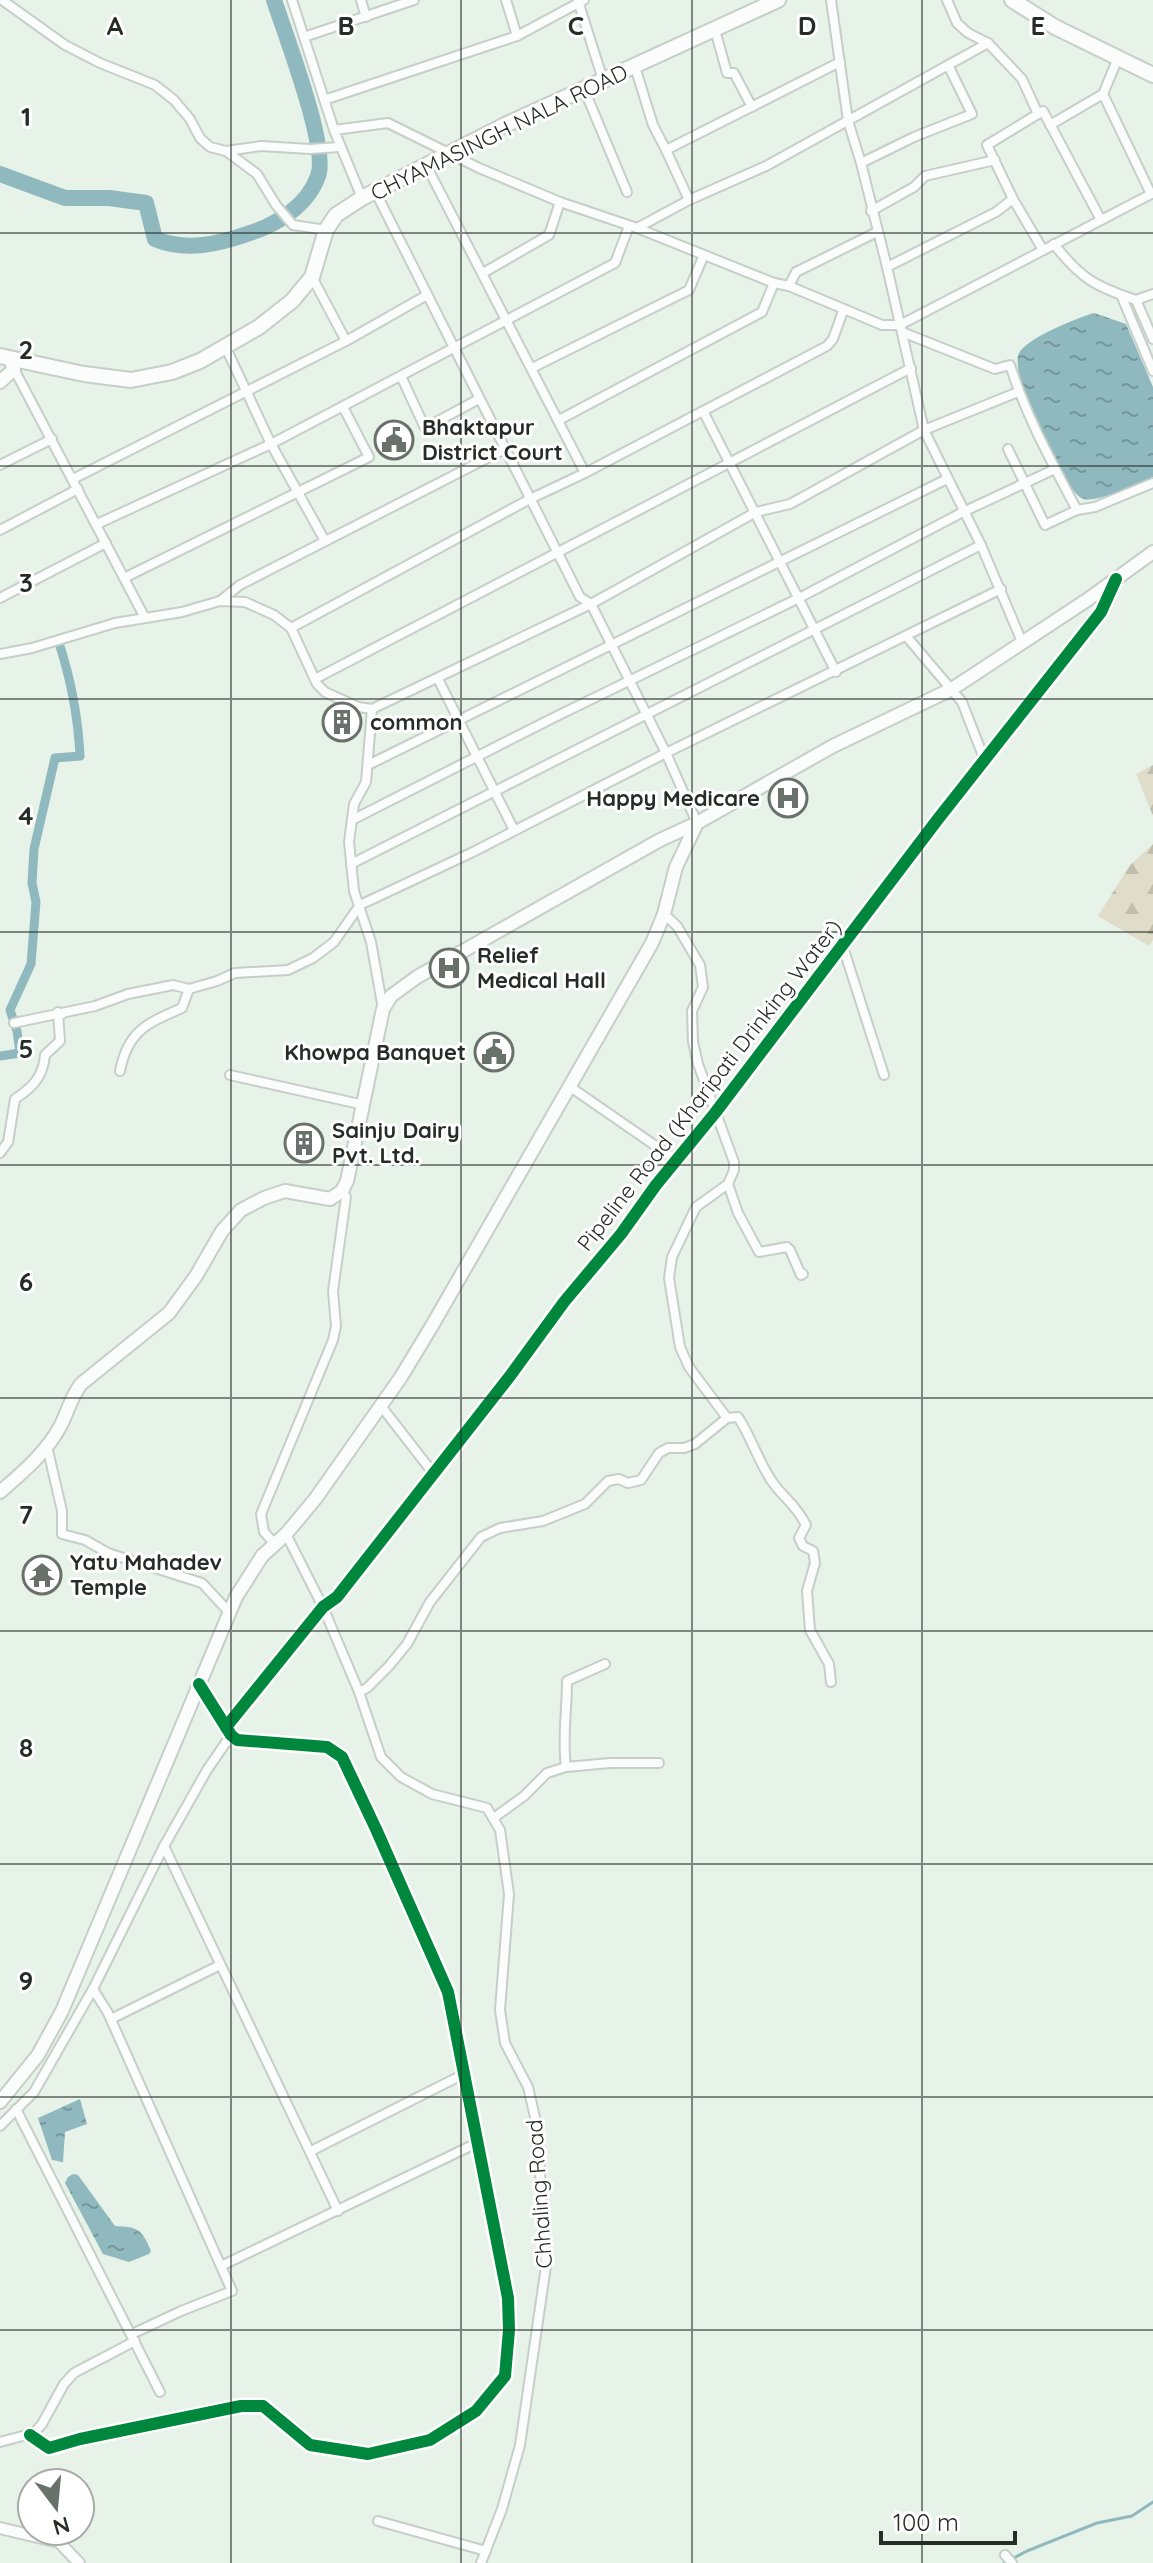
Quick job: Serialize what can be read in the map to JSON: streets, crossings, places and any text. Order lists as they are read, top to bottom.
{
  "streets": {
    "main road": ["CHYAMASINGH NALA ROAD"],
    "street": ["Pipeline Road (Kharipati Drinking Water)", "Chhaling Road"]
  },
  "places": {
    "public building": ["Bhaktapur District Court", "Khowpa Banquet"],
    "building": ["common", "Sainju Dairy Pvt. Ltd."],
    "hospital": ["Happy Medicare", "Relief Medical Hall"],
    "temple": ["Yatu Mahadev Temple"]
  },
  "scale_bar": "100 m",
  "north": "bottom",
  "grid": {
    "columns": [
      "A",
      "B",
      "C",
      "D",
      "E"
    ],
    "rows": [
      "1",
      "2",
      "3",
      "4",
      "5",
      "6",
      "7",
      "8",
      "9"
    ]
  }
}
